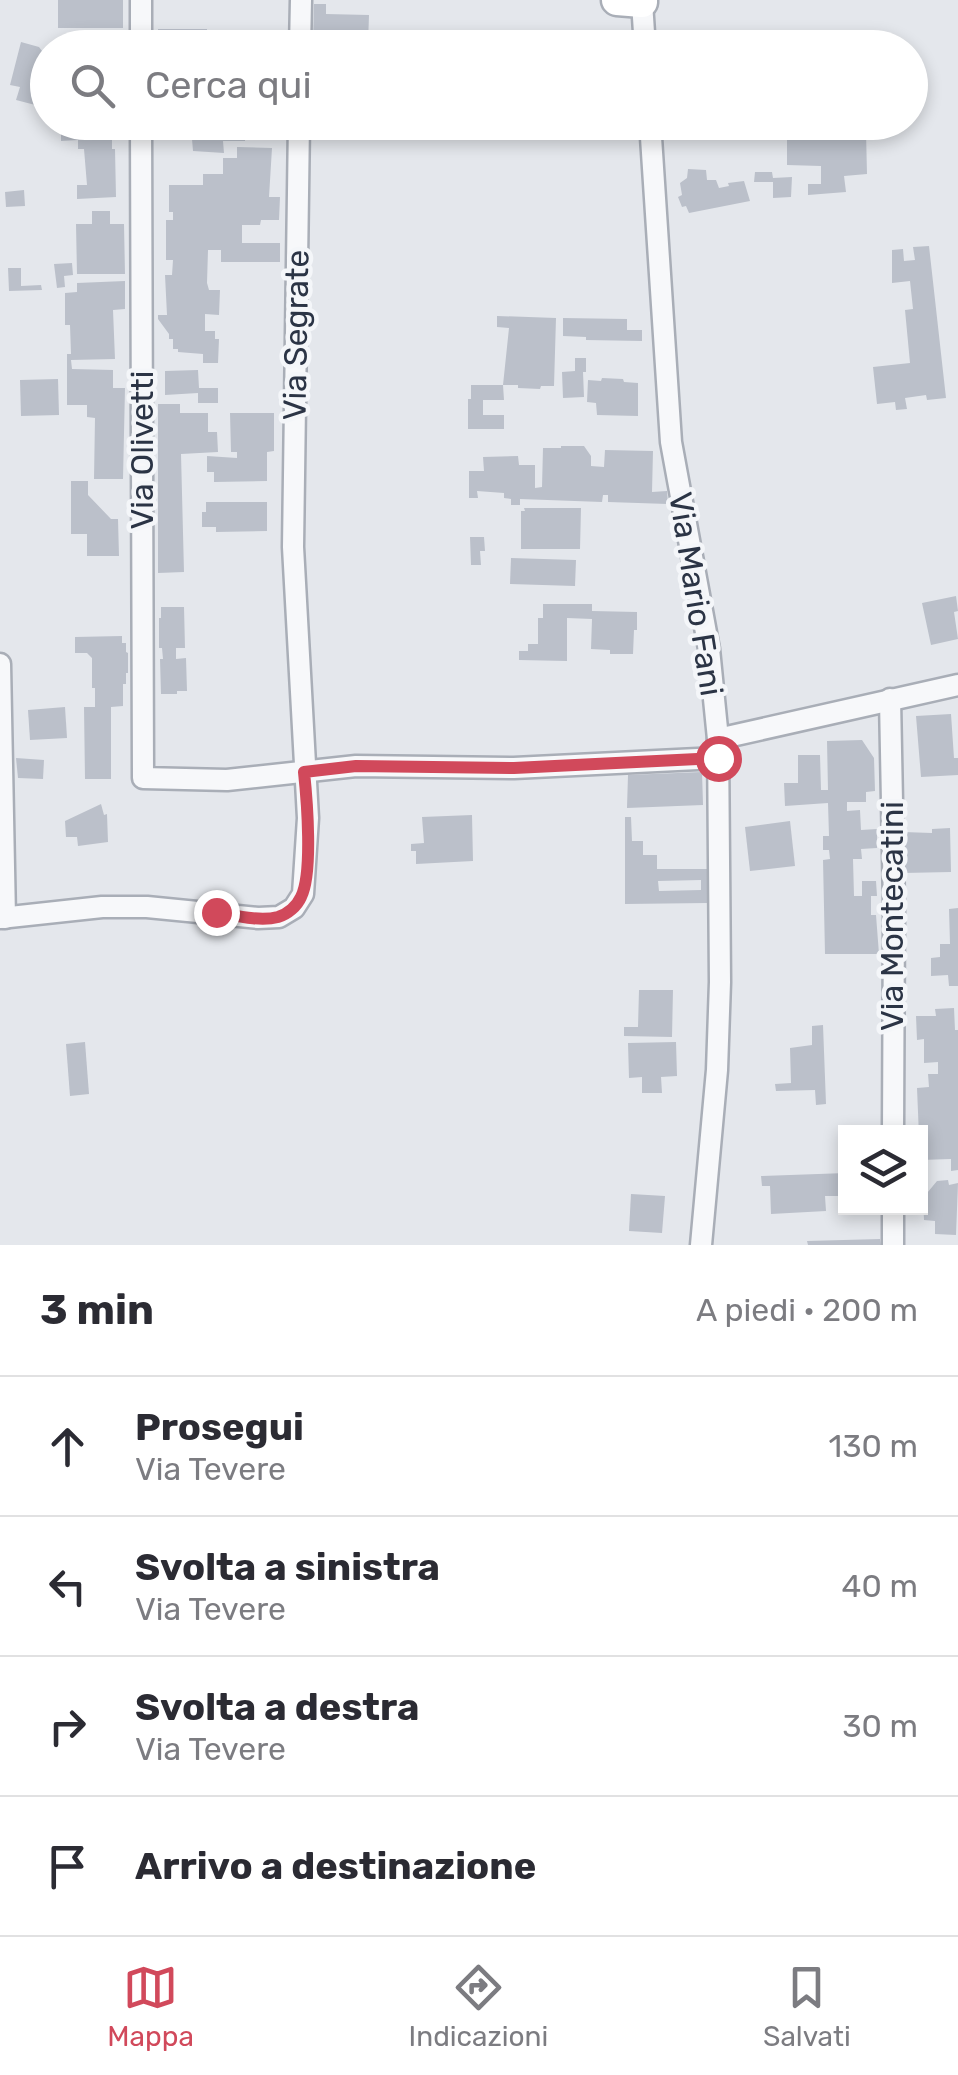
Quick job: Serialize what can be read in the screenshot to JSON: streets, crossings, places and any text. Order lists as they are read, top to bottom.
{
  "streets": {
    "street": [
      "Via Segrate",
      "Via Olivetti",
      "Via Mario Fani",
      "Via Montecatini"
    ]
  },
  "crossings": [
    ["Via Segrate", "Via Olivetti"]
  ],
  "page": {
    "search": "Cerca qui",
    "heading": ["3 min", "A piedi · 200 m"],
    "list": [
      ["Prosegui", "Via Tevere", "130 m"],
      ["Svolta a sinistra", "Via Tevere", "40 m"],
      ["Svolta a destra", "Via Tevere", "30 m"],
      "Arrivo a destinazione"
    ],
    "nav": ["Mappa", "Indicazioni", "Salvati"]
  }
}
